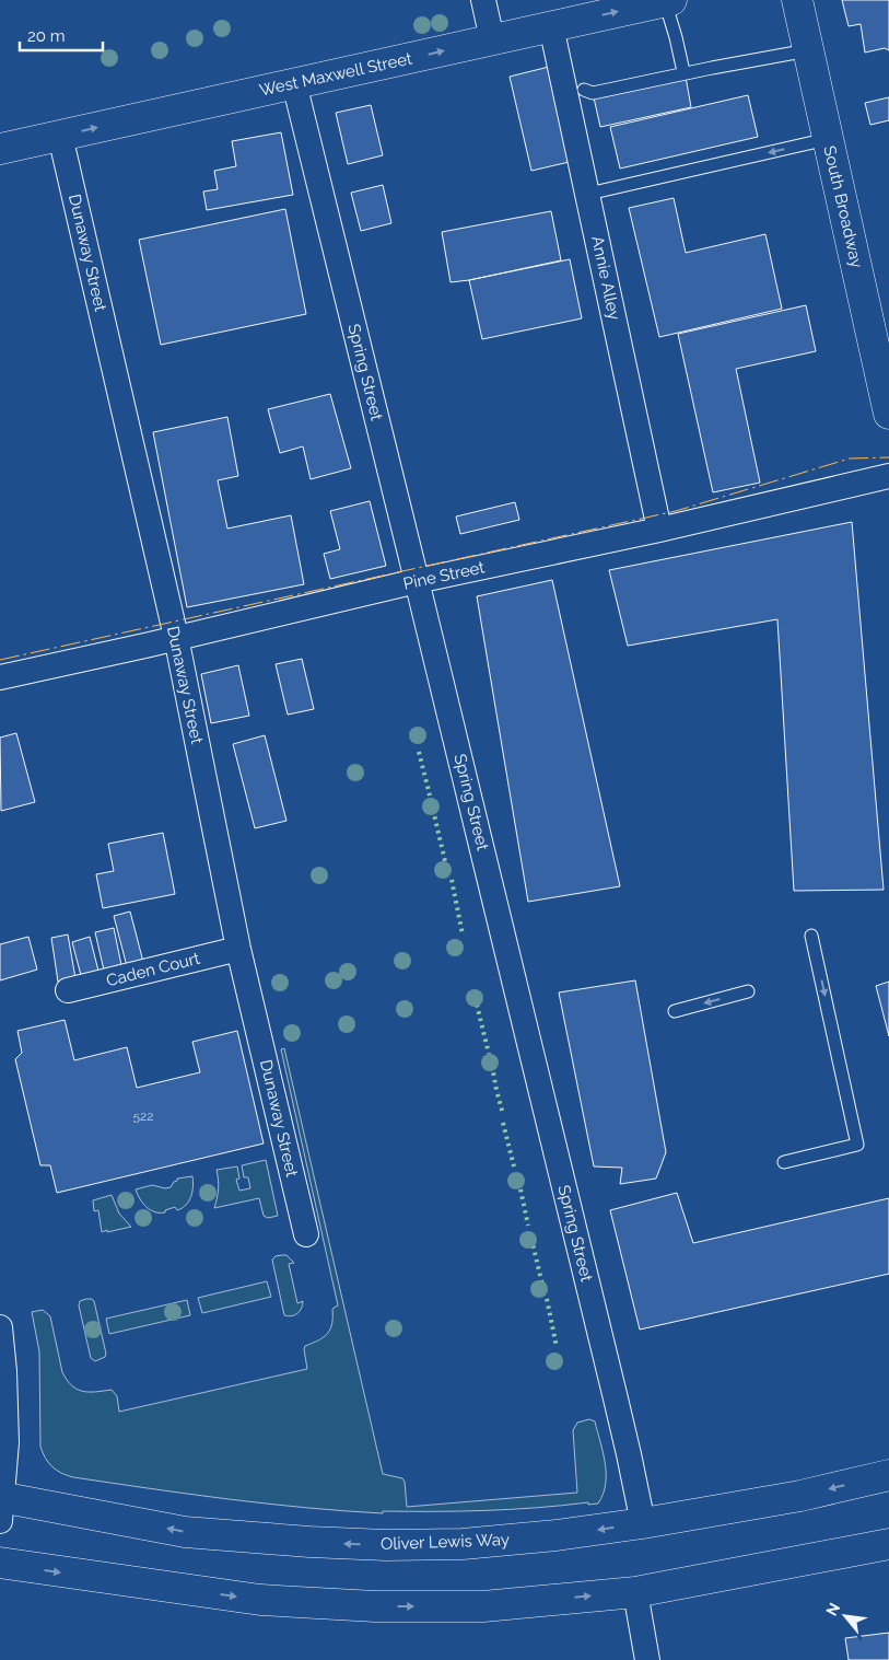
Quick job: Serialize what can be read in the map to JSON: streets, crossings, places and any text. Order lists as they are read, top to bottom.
{
  "streets": {
    "main road": ["West Maxwell Street", "South Broadway", "Oliver Lewis Way"],
    "street": [
      "Dunaway Street",
      "Annie Alley",
      "Spring Street",
      "Pine Street",
      "Caden Court"
    ]
  },
  "crossings": [
    ["West Maxwell Street", "Dunaway Street"],
    ["West Maxwell Street", "Annie Alley"],
    ["West Maxwell Street", "Spring Street"],
    ["Dunaway Street", "Pine Street"],
    ["Dunaway Street", "Caden Court"],
    ["Annie Alley", "Pine Street"],
    ["Spring Street", "Pine Street"],
    ["Spring Street", "Oliver Lewis Way"]
  ],
  "one_way": ["West Maxwell Street"],
  "house_numbers": ["522"],
  "scale_bar": "20 m",
  "north": "top left"
}
